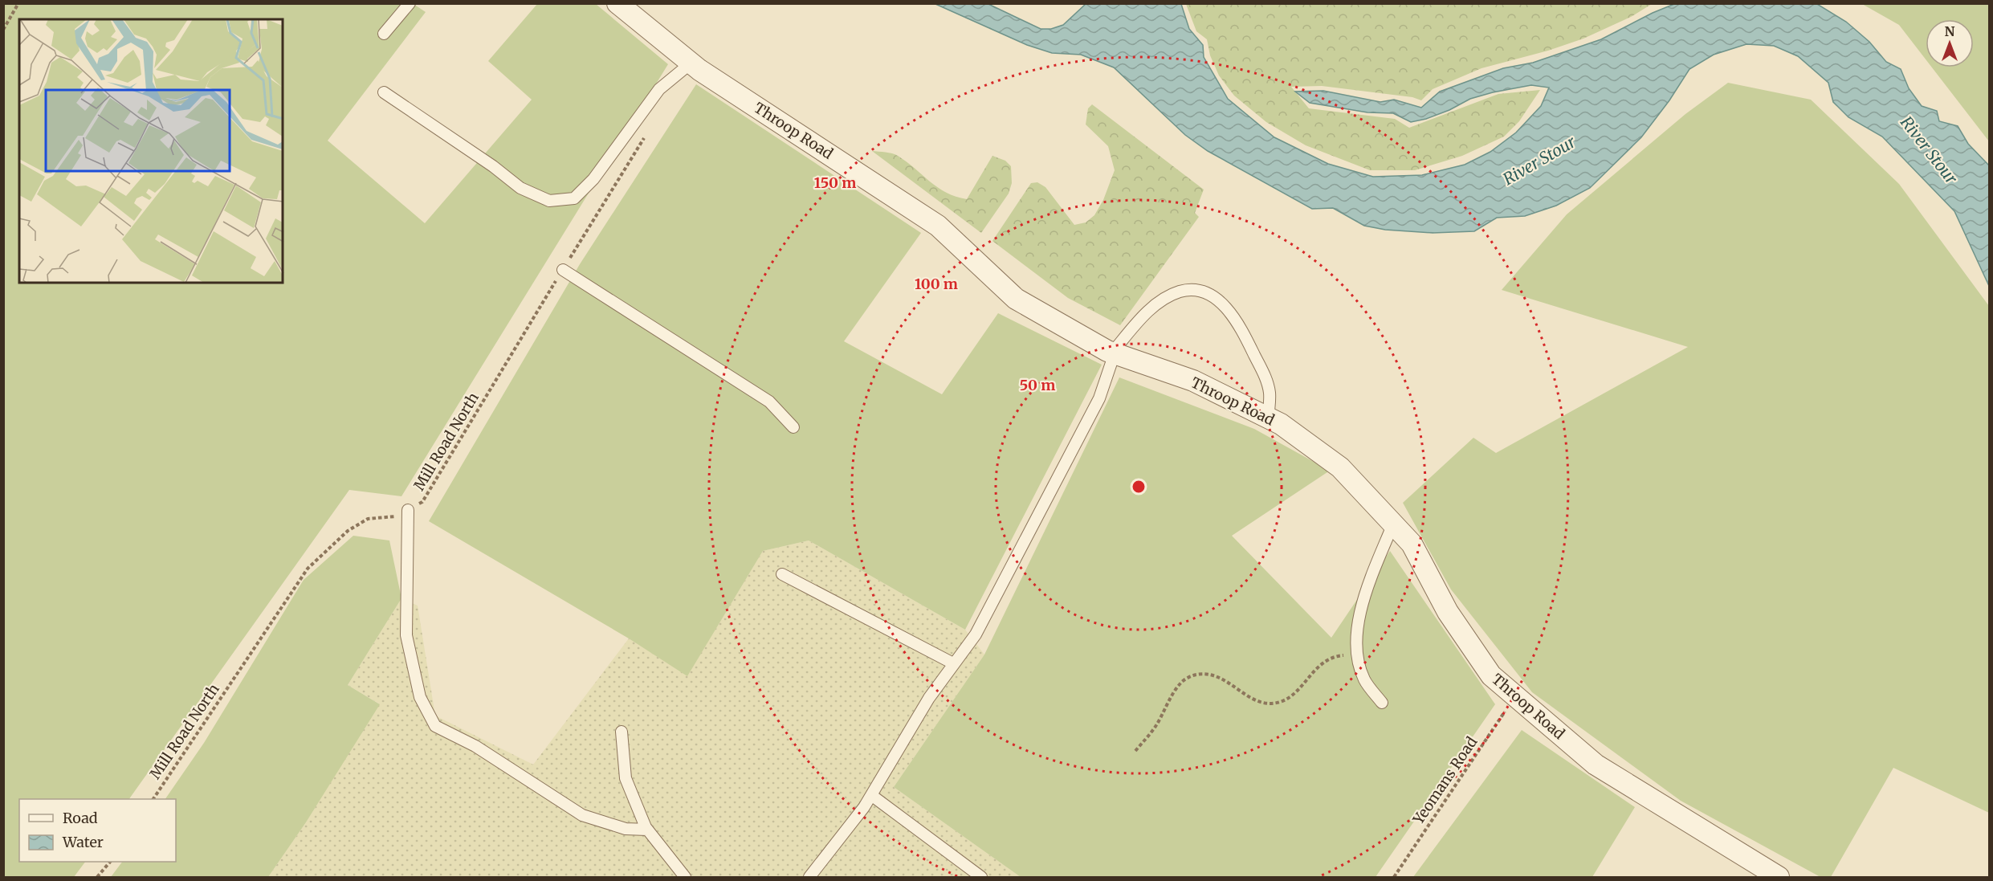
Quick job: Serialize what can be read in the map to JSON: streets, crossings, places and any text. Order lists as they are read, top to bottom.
{
  "streets": {
    "street": ["Throop Road"],
    "path": ["Mill Road North", "Yeomans Road"]
  },
  "crossings": [
    ["Throop Road", "Yeomans Road"]
  ],
  "water": ["River Stour"],
  "legend": ["Road", "Water"],
  "north": "top",
  "rings": ["150 m", "100 m", "50 m"]
}
